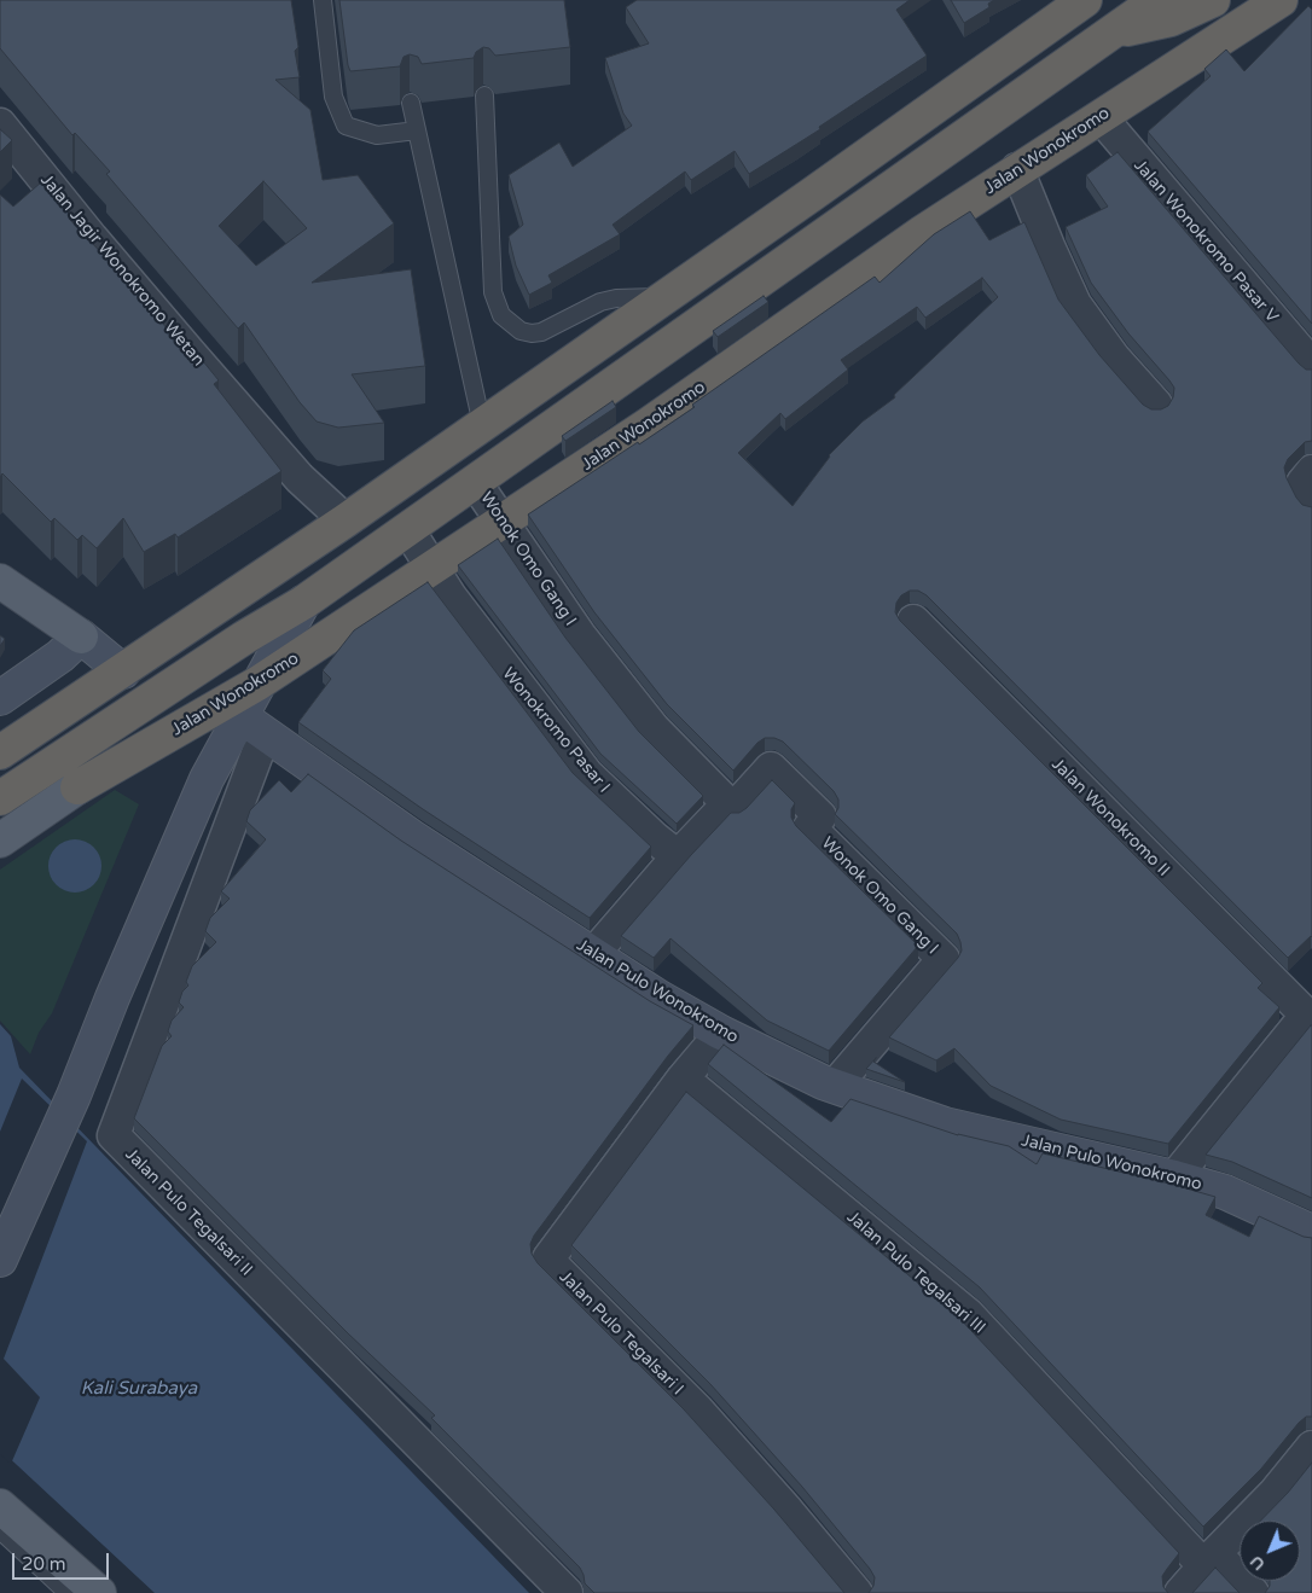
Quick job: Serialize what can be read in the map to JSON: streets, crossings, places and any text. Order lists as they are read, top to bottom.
{
  "streets": {
    "highway": ["Jalan Wonokromo"],
    "main road": ["Jalan Pulo Wonokromo"],
    "street": [
      "Jalan Wonokromo Pasar V",
      "Jalan Jagir Wonokromo Wetan",
      "Wonok Omo Gang I",
      "Wonokromo Pasar I",
      "Jalan Wonokromo II",
      "Jalan Pulo Tegalsari II",
      "Jalan Pulo Tegalsari III",
      "Jalan Pulo Tegalsari I"
    ]
  },
  "crossings": [
    ["Jalan Wonokromo", "Jalan Wonokromo Pasar V"],
    ["Wonok Omo Gang I", "Jalan Pulo Wonokromo"],
    ["Jalan Wonokromo II", "Jalan Pulo Wonokromo"],
    ["Jalan Pulo Wonokromo", "Jalan Pulo Tegalsari II"],
    ["Jalan Pulo Wonokromo", "Jalan Pulo Tegalsari I"],
    ["Jalan Pulo Tegalsari III", "Jalan Pulo Tegalsari I"]
  ],
  "water": ["Kali Surabaya"],
  "scale_bar": "20 m",
  "north": "bottom left"
}
